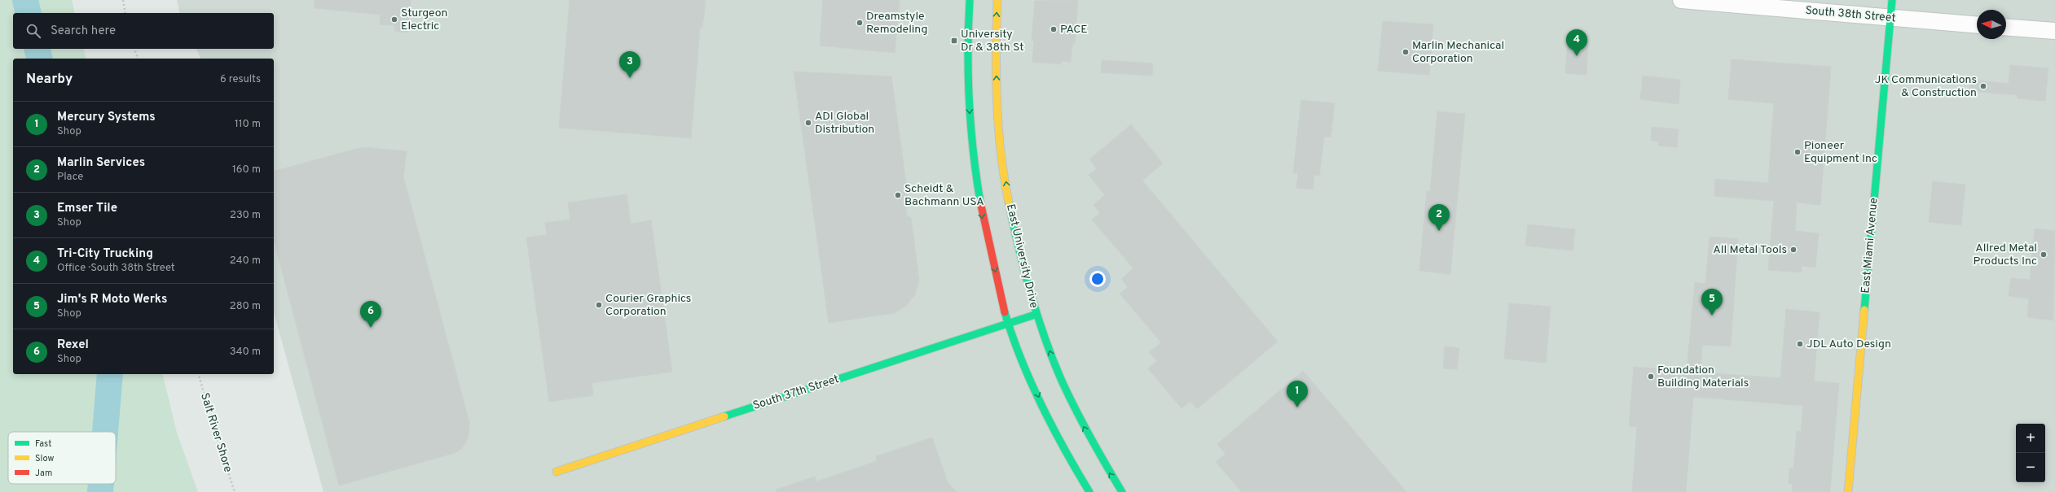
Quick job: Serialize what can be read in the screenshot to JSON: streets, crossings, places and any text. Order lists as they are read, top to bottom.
{
  "streets": {
    "main road": ["East Miami Avenue", "East University Drive", "South 37th Street"],
    "street": ["South 38th Street"],
    "path": ["Salt River Shore"]
  },
  "crossings": [
    ["South 38th Street", "East Miami Avenue"],
    ["East University Drive", "South 37th Street"]
  ],
  "places": {
    "other": [
      "Sturgeon Electric",
      "Dreamstyle Remodeling",
      "PACE",
      "Marlin Mechanical Corporation",
      "JK Communications & Construction",
      "ADI Global Distribution",
      "Pioneer Equipment Inc",
      "Scheidt & Bachmann USA",
      "All Metal Tools",
      "Allred Metal Products Inc",
      "Courier Graphics Corporation",
      "JDL Auto Design",
      "Foundation Building Materials"
    ],
    "transit": ["University Dr & 38th St"]
  },
  "legend": ["Fast", "Slow", "Jam"],
  "north": "left",
  "page": {
    "search": "Search here",
    "pins": [
      "4",
      "3",
      "2",
      "5",
      "6",
      "1"
    ],
    "heading": ["Nearby", "6 results"],
    "list": [
      {
        "mark": "1",
        "name": "Mercury Systems",
        "note": "Shop",
        "value": "110 m"
      },
      {
        "mark": "2",
        "name": "Marlin Services",
        "note": "Place",
        "value": "160 m"
      },
      {
        "mark": "3",
        "name": "Emser Tile",
        "note": "Shop",
        "value": "230 m"
      },
      {
        "mark": "4",
        "name": "Tri-City Trucking",
        "note": "Office · South 38th Street",
        "value": "240 m"
      },
      {
        "mark": "5",
        "name": "Jim's R Moto Werks",
        "note": "Shop",
        "value": "280 m"
      },
      {
        "mark": "6",
        "name": "Rexel",
        "note": "Shop",
        "value": "340 m"
      }
    ],
    "map_buttons": ["+", "−"]
  }
}
